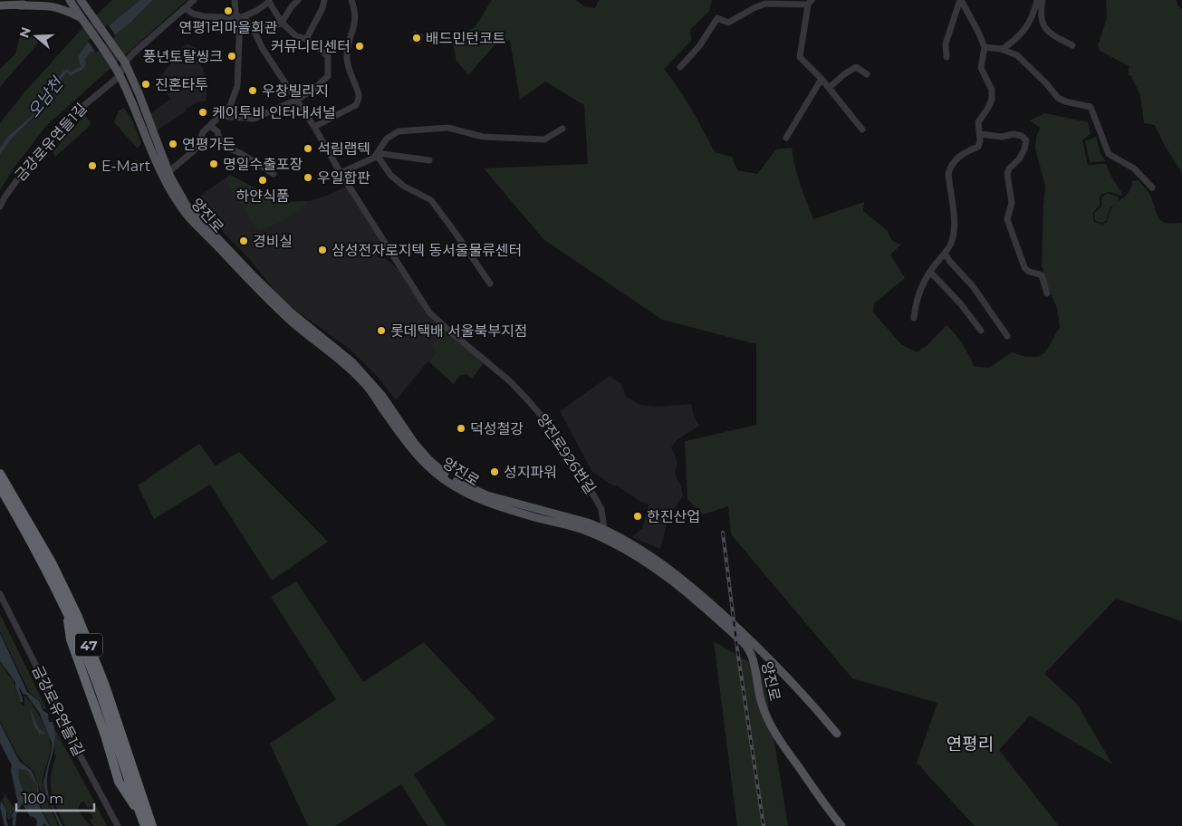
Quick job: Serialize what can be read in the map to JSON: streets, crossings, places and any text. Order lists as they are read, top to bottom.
{
  "streets": {
    "highway": ["47"],
    "main road": ["양진로"],
    "street": ["금강로유연들1길", "양진로926번길"]
  },
  "crossings": [
    ["금강로유연들1길", "양진로"],
    ["양진로", "양진로926번길"]
  ],
  "districts": ["연평리"],
  "water": ["오남천"],
  "places": [
    "연평1리마을회관",
    "배드민턴코트",
    "커뮤니티센터",
    "풍년토탈씽크",
    "진혼타투",
    "우창빌리지",
    "케이투비 인터내셔널",
    "연평가든",
    "석림랩텍",
    "명일수출포장",
    "E-Mart",
    "우일합판",
    "하얀식품",
    "경비실",
    "삼성전자로지텍 동서울물류센터",
    "롯데택배 서울북부지점",
    "덕성철강",
    "성지파워",
    "한진산업"
  ],
  "scale_bar": "100 m",
  "north": "left"
}
